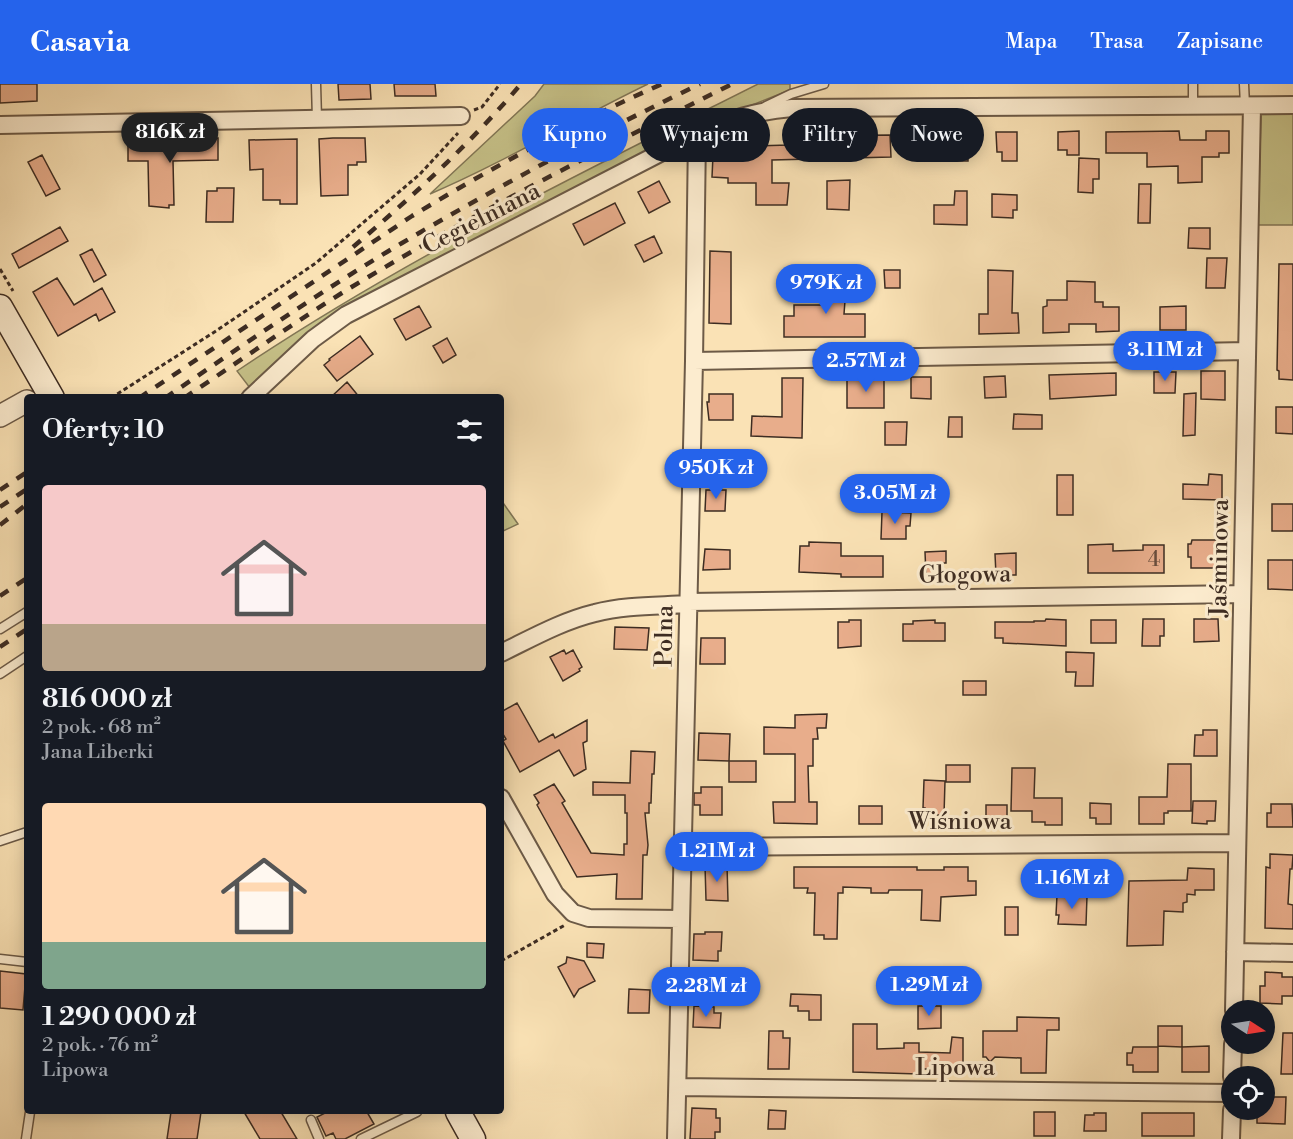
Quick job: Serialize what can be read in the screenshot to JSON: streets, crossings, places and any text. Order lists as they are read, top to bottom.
{
  "streets": {
    "street": [
      "Cegielniana",
      "Jaśminowa",
      "Głogowa",
      "Polna",
      "Wiśniowa",
      "Lipowa"
    ]
  },
  "crossings": [
    ["Cegielniana", "Jaśminowa"],
    ["Jaśminowa", "Głogowa"],
    ["Jaśminowa", "Wiśniowa"],
    ["Głogowa", "Polna"],
    ["Polna", "Wiśniowa"],
    ["Polna", "Lipowa"]
  ],
  "house_numbers": ["4"],
  "north": "right",
  "page": {
    "header": "Casavia",
    "nav": ["Mapa", "Trasa", "Zapisane"],
    "chip": [
      "Kupno",
      "Wynajem",
      "Filtry",
      "Nowe"
    ],
    "price": [
      "816K zł",
      "979K zł",
      "3.11M zł",
      "2.57M zł",
      "950K zł",
      "3.05M zł",
      "1.21M zł",
      "1.16M zł",
      "1.29M zł",
      "2.28M zł"
    ],
    "heading": "Oferty: 10",
    "list": [
      {
        "name": "816 000 zł",
        "note": "2 pok. · 68 m² · Jana Liberki"
      },
      {
        "name": "1 290 000 zł",
        "note": "2 pok. · 76 m² · Lipowa"
      }
    ]
  }
}
